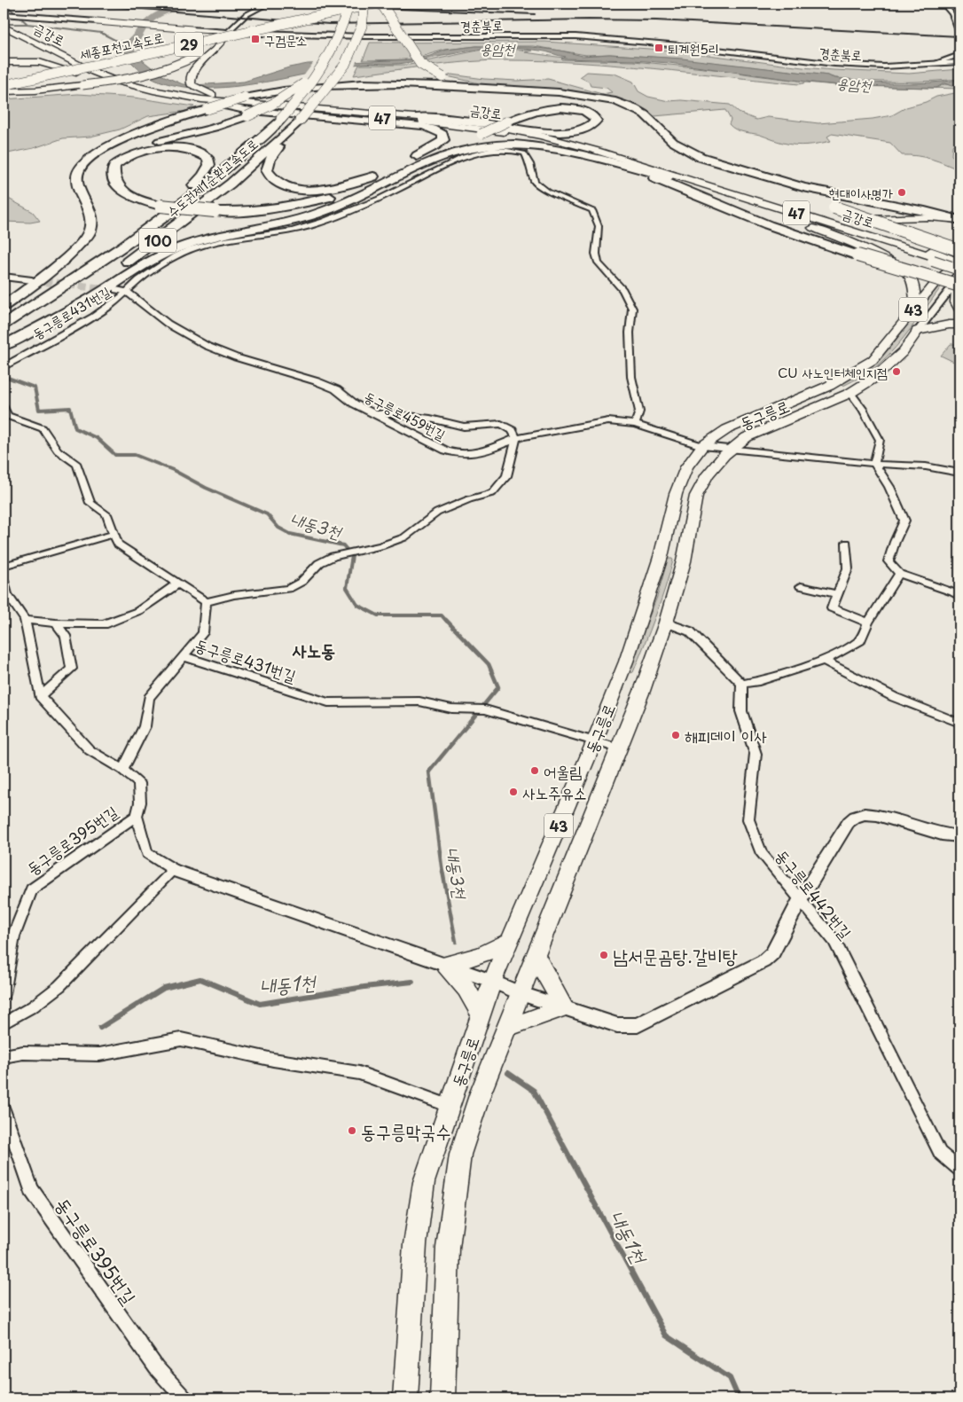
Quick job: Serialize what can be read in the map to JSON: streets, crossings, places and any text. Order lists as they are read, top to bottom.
{
  "streets": {
    "highway": [
      "금강로",
      "29",
      "세종포천고속도로",
      "47",
      "수도권제1순환고속도로",
      "100",
      "43"
    ],
    "main road": ["동구릉로"],
    "street": [
      "경춘북로",
      "동구릉로431번길",
      "동구릉로459번길",
      "동구릉로395번길",
      "동구릉로442번길"
    ]
  },
  "crossings": [
    ["금강로", "동구릉로"],
    ["세종포천고속도로", "수도권제1순환고속도로"],
    ["43", "동구릉로"],
    ["동구릉로431번길", "동구릉로"],
    ["동구릉로431번길", "동구릉로459번길"],
    ["동구릉로", "동구릉로459번길"]
  ],
  "districts": ["사노동"],
  "water": ["용암천", "내동3천", "내동1천"],
  "places": {
    "transit": ["구검문소", "퇴계원5리"],
    "other": [
      "현대이사명가",
      "CU 사노인터체인지점",
      "해피데이 이사",
      "어울림",
      "사노주유소",
      "남서문곰탕.갈비탕",
      "동구릉막국수"
    ]
  }
}
